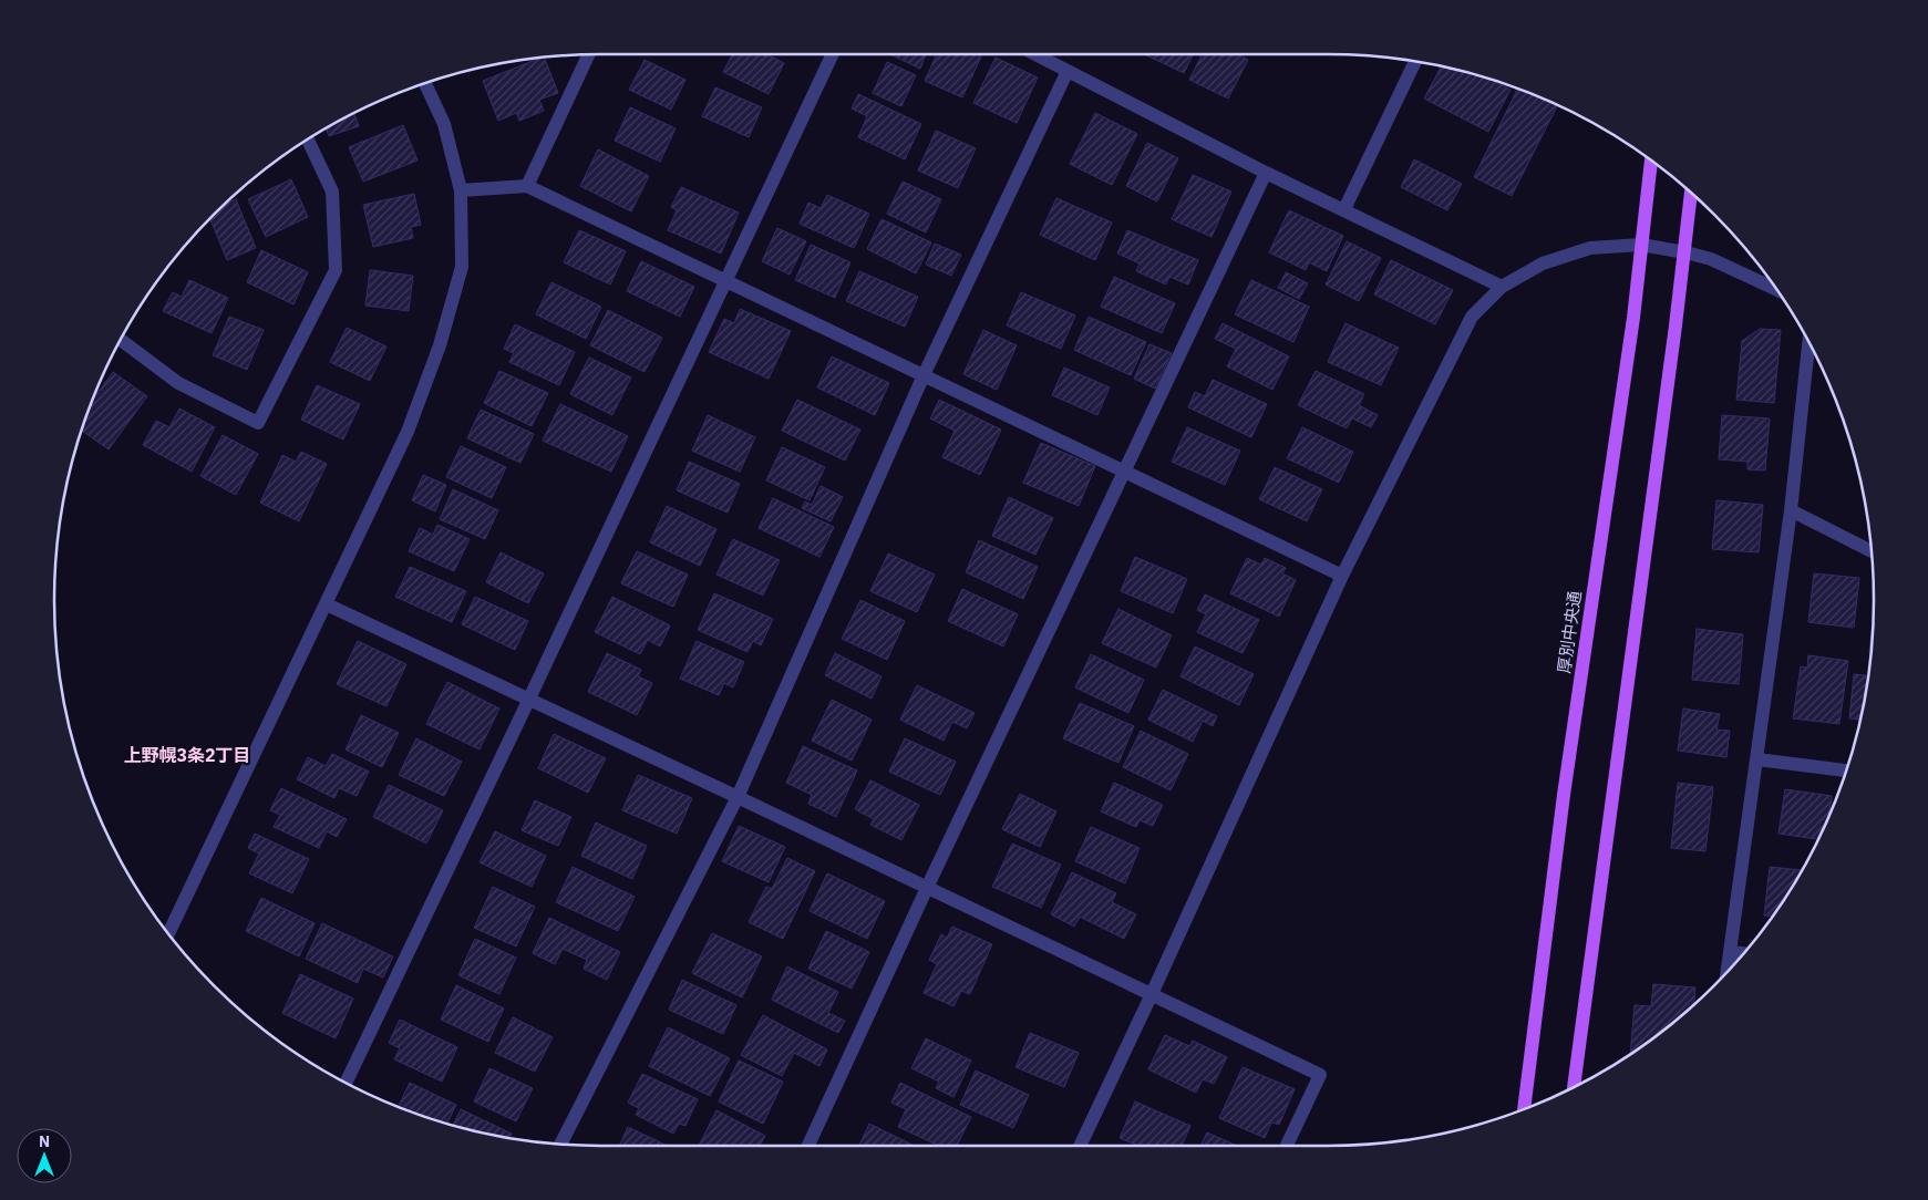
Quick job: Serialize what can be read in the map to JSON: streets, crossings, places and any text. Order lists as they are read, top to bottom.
{
  "streets": {
    "main road": ["厚別中央通"]
  },
  "districts": ["上野幌3条2丁目"],
  "north": "top"
}
